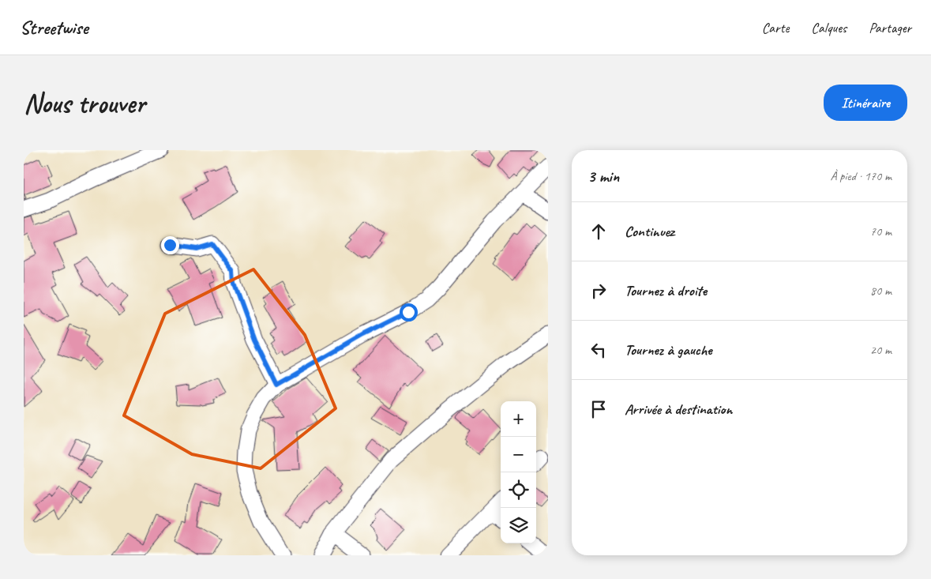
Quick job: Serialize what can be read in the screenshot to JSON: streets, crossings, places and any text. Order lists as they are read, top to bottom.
{
  "page": {
    "header": "Streetwise",
    "nav": ["Carte", "Calques", "Partager"],
    "buttons": "Itinéraire",
    "title": "Nous trouver",
    "heading": ["3 min", "À pied · 170 m"],
    "list": [
      ["Continuez", "70 m"],
      ["Tournez à droite", "80 m"],
      ["Tournez à gauche", "20 m"],
      "Arrivée à destination"
    ],
    "map_buttons": ["+", "−"]
  }
}
